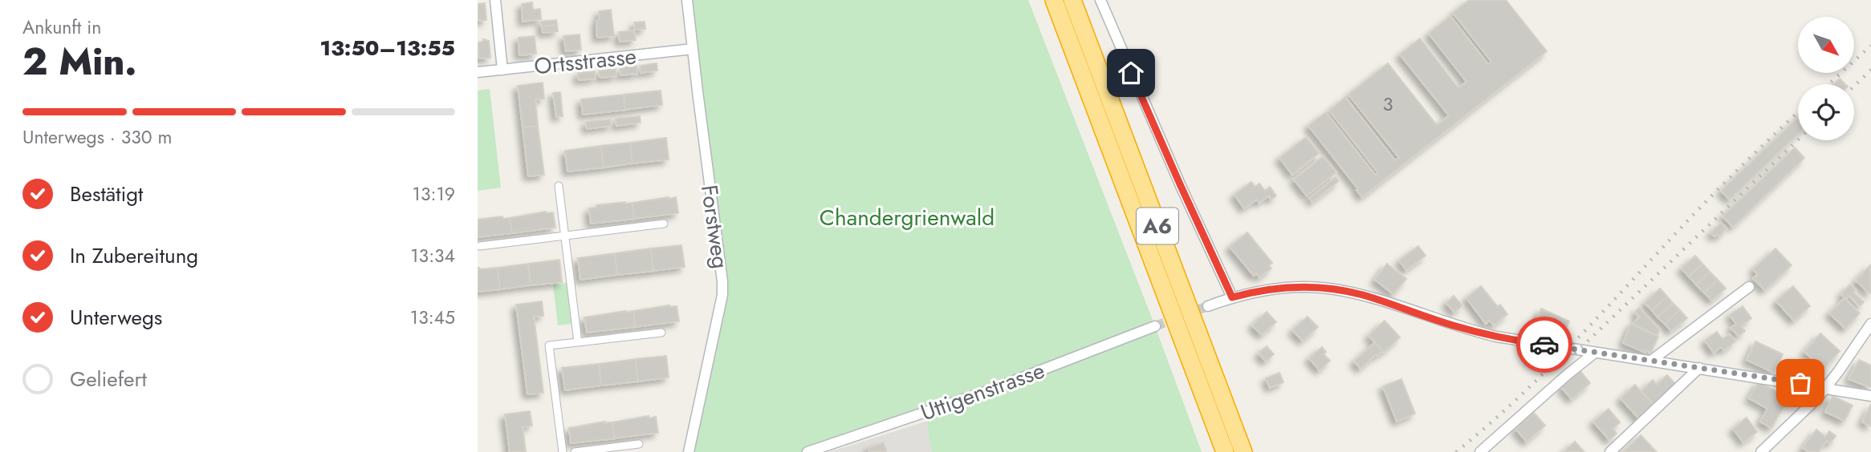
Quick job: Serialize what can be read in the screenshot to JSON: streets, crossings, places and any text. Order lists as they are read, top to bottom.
{
  "streets": {
    "highway": ["A6"],
    "street": ["Ortsstrasse", "Forstweg", "Uttigenstrasse"]
  },
  "crossings": [
    ["Ortsstrasse", "Forstweg"]
  ],
  "parks": ["Chandergrienwald"],
  "house_numbers": ["3"],
  "north": "bottom right",
  "page": {
    "heading": ["2 Min.", "Ankunft in", "13:50–13:55"],
    "bar": "Unterwegs · 330 m",
    "list": [
      ["Bestätigt", "13:19"],
      ["In Zubereitung", "13:34"],
      ["Unterwegs", "13:45"],
      "Geliefert"
    ]
  }
}
